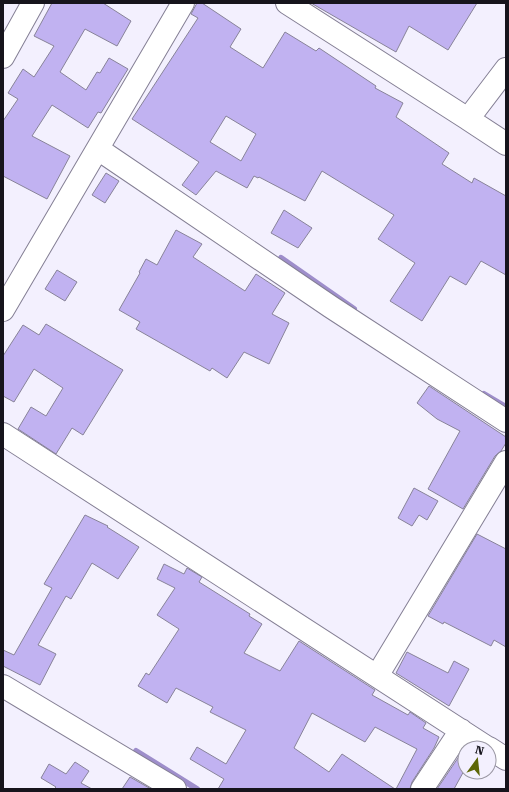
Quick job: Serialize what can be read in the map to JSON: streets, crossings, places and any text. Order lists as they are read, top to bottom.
{
  "north": "top"
}
